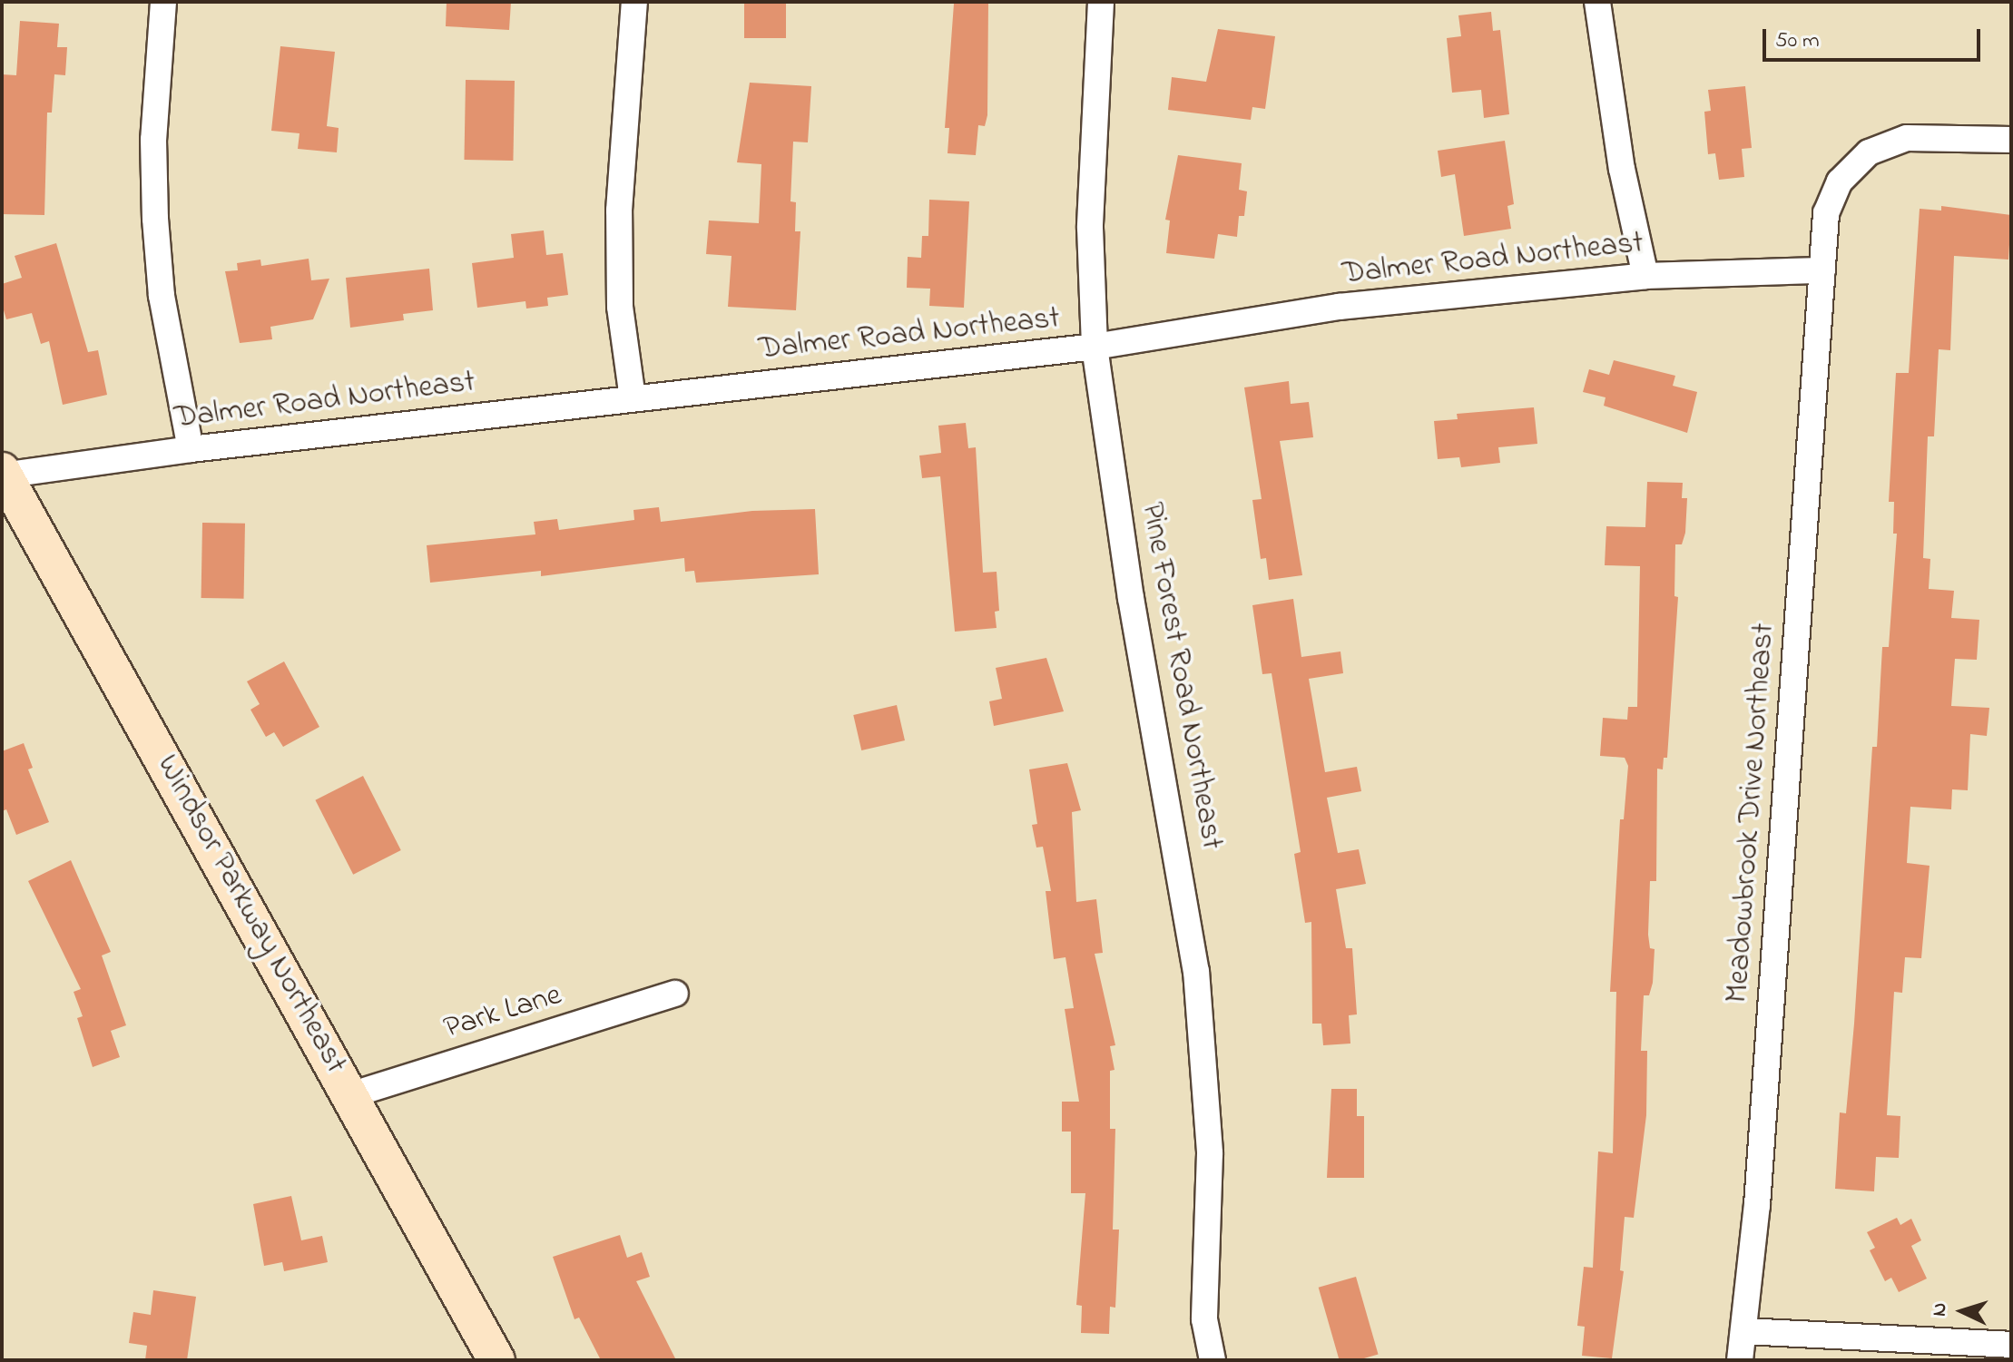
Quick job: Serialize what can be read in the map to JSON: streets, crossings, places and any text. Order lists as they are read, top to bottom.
{
  "streets": {
    "street": [
      "Dalmer Road Northeast",
      "Pine Forest Road Northeast",
      "Meadowbrook Drive Northeast",
      "Windsor Parkway Northeast",
      "Park Lane"
    ]
  },
  "crossings": [
    ["Dalmer Road Northeast", "Pine Forest Road Northeast"],
    ["Dalmer Road Northeast", "Meadowbrook Drive Northeast"],
    ["Dalmer Road Northeast", "Windsor Parkway Northeast"],
    ["Windsor Parkway Northeast", "Park Lane"]
  ],
  "scale_bar": "50 m",
  "north": "left"
}
